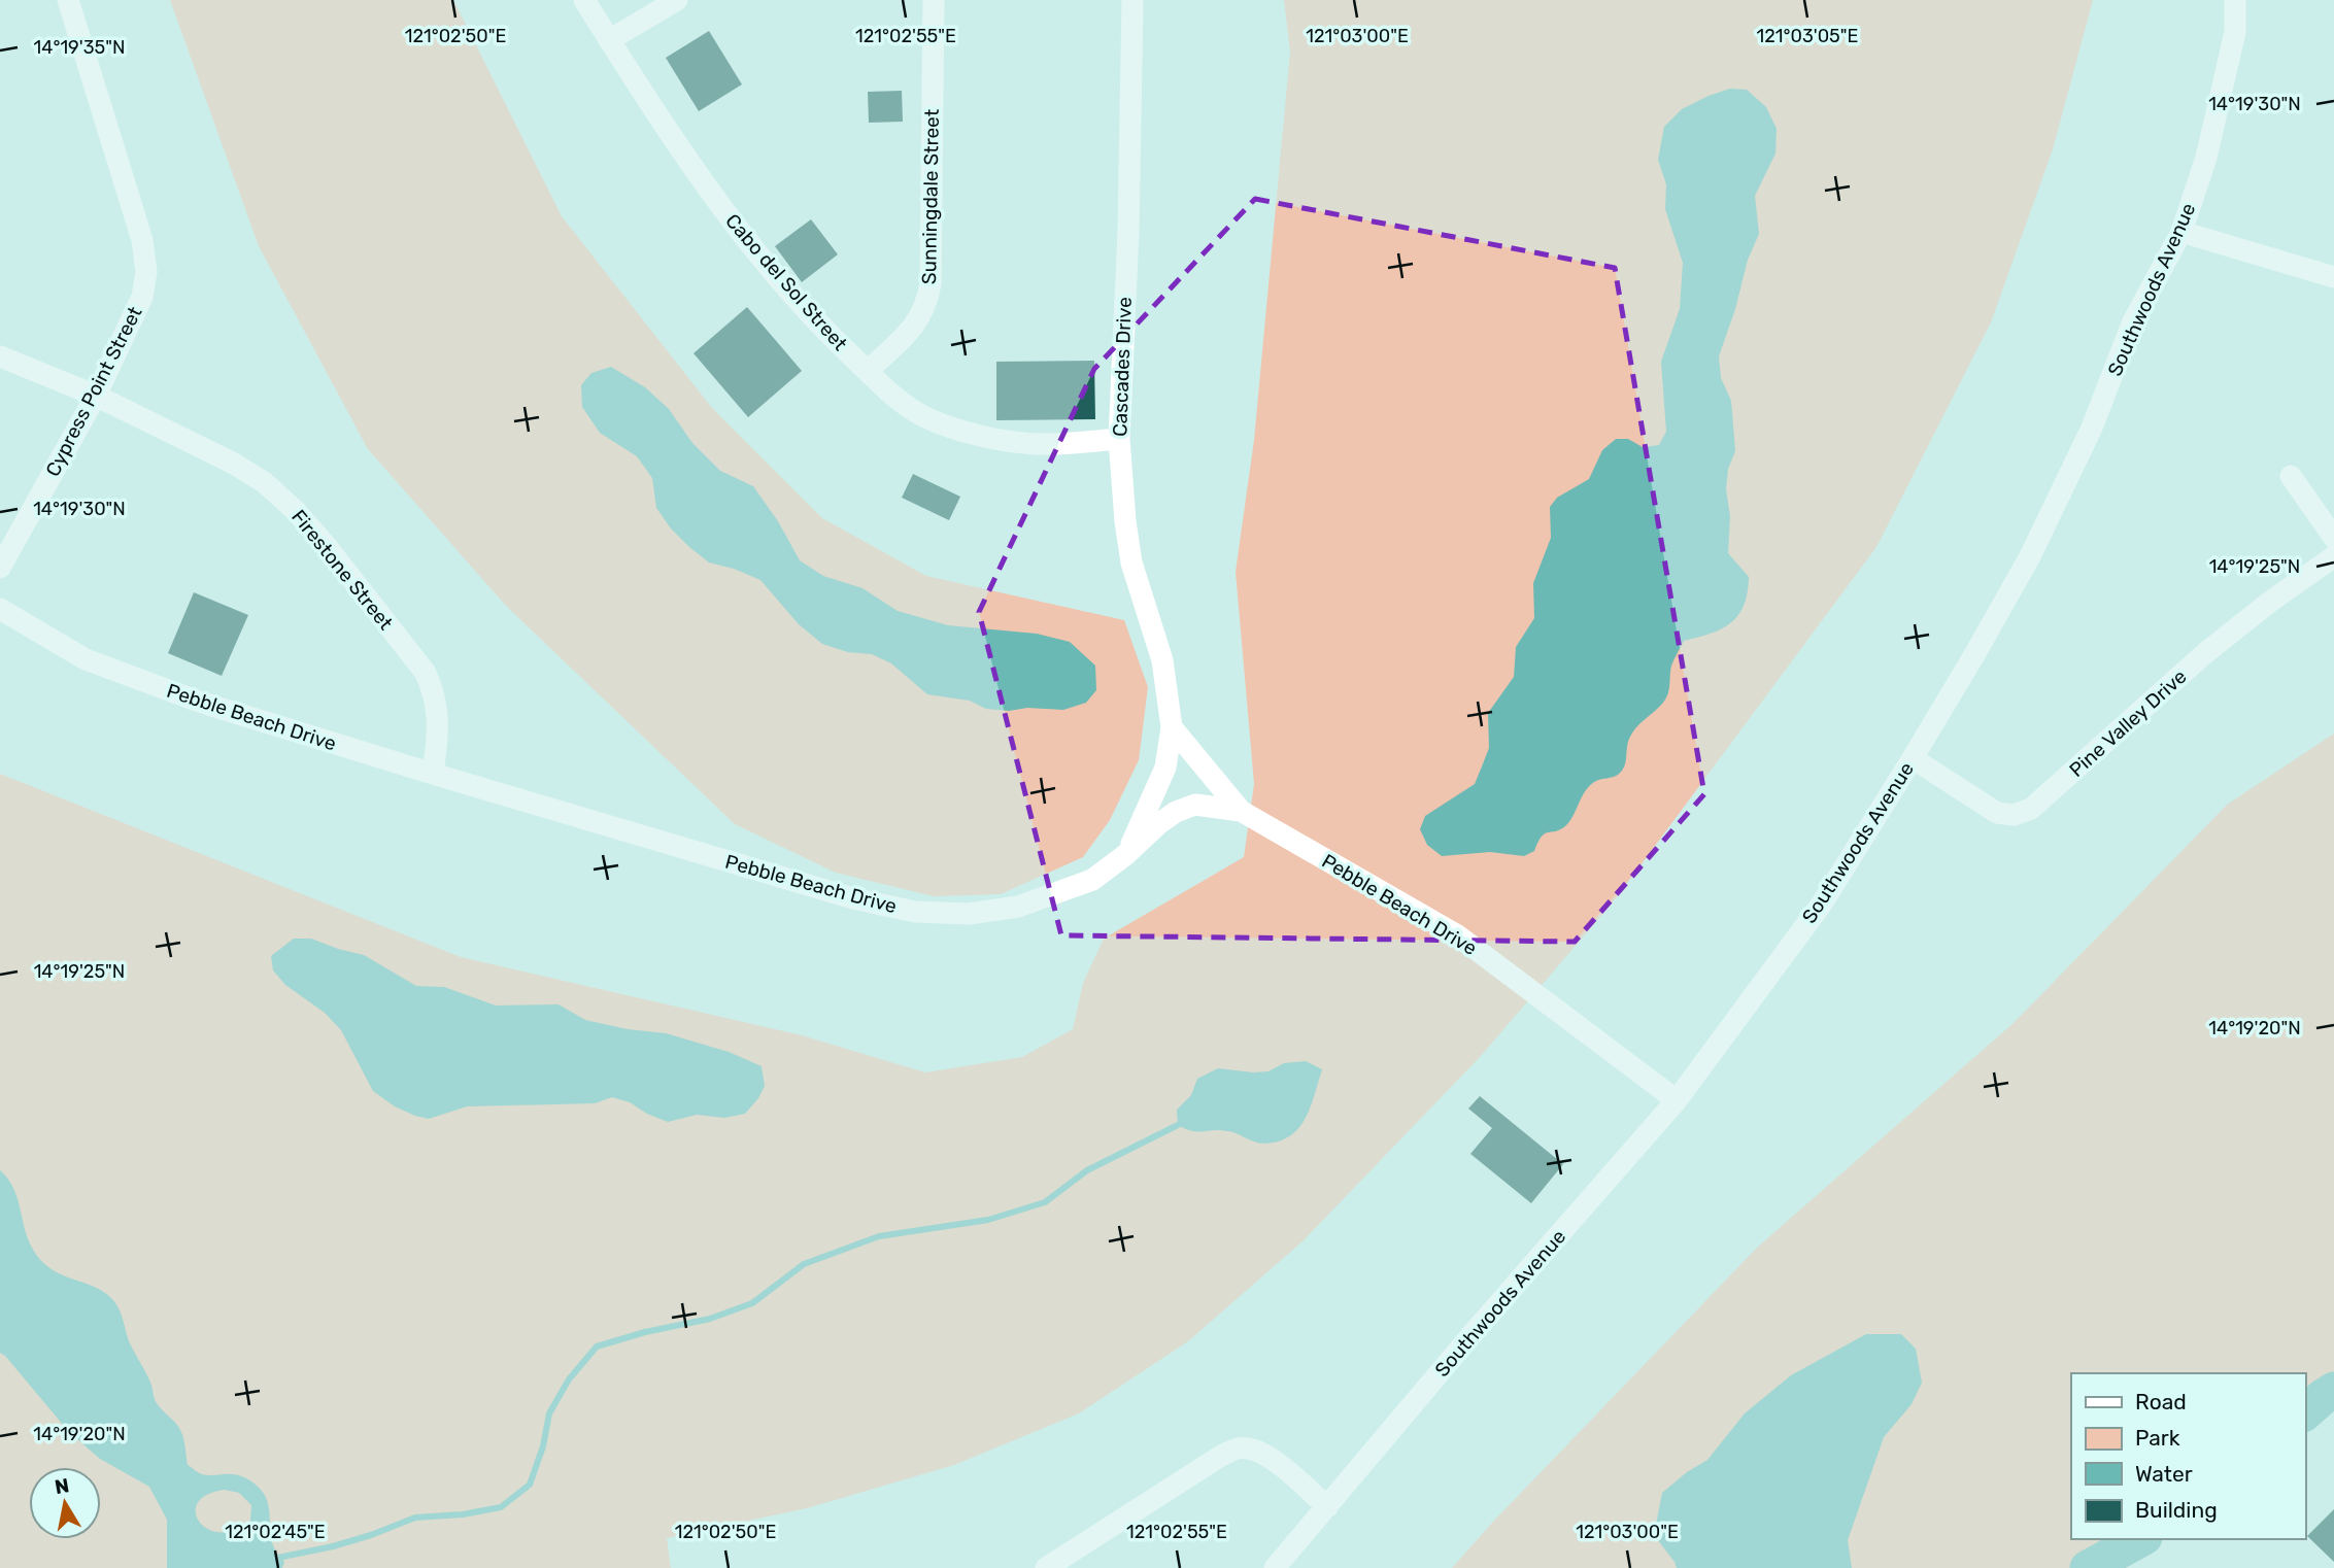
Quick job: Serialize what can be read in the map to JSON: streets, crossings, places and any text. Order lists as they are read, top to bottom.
{
  "streets": {
    "street": [
      "Sunningdale Street",
      "Cabo del Sol Street",
      "Southwoods Avenue",
      "Cascades Drive",
      "Cypress Point Street",
      "Firestone Street",
      "Pebble Beach Drive",
      "Pine Valley Drive"
    ]
  },
  "crossings": [
    ["Sunningdale Street", "Cabo del Sol Street"],
    ["Cabo del Sol Street", "Cascades Drive"],
    ["Southwoods Avenue", "Pebble Beach Drive"],
    ["Southwoods Avenue", "Pine Valley Drive"],
    ["Cascades Drive", "Pebble Beach Drive"],
    ["Cypress Point Street", "Firestone Street"],
    ["Firestone Street", "Pebble Beach Drive"]
  ],
  "legend": [
    "Road",
    "Park",
    "Water",
    "Building"
  ],
  "north": "top",
  "coordinates": [
    "121°02'50\"E",
    "121°02'55\"E",
    "121°03'00\"E",
    "121°03'05\"E",
    "14°19'35\"N",
    "14°19'30\"N",
    "14°19'25\"N",
    "14°19'20\"N",
    "121°02'45\"E"
  ]
}
